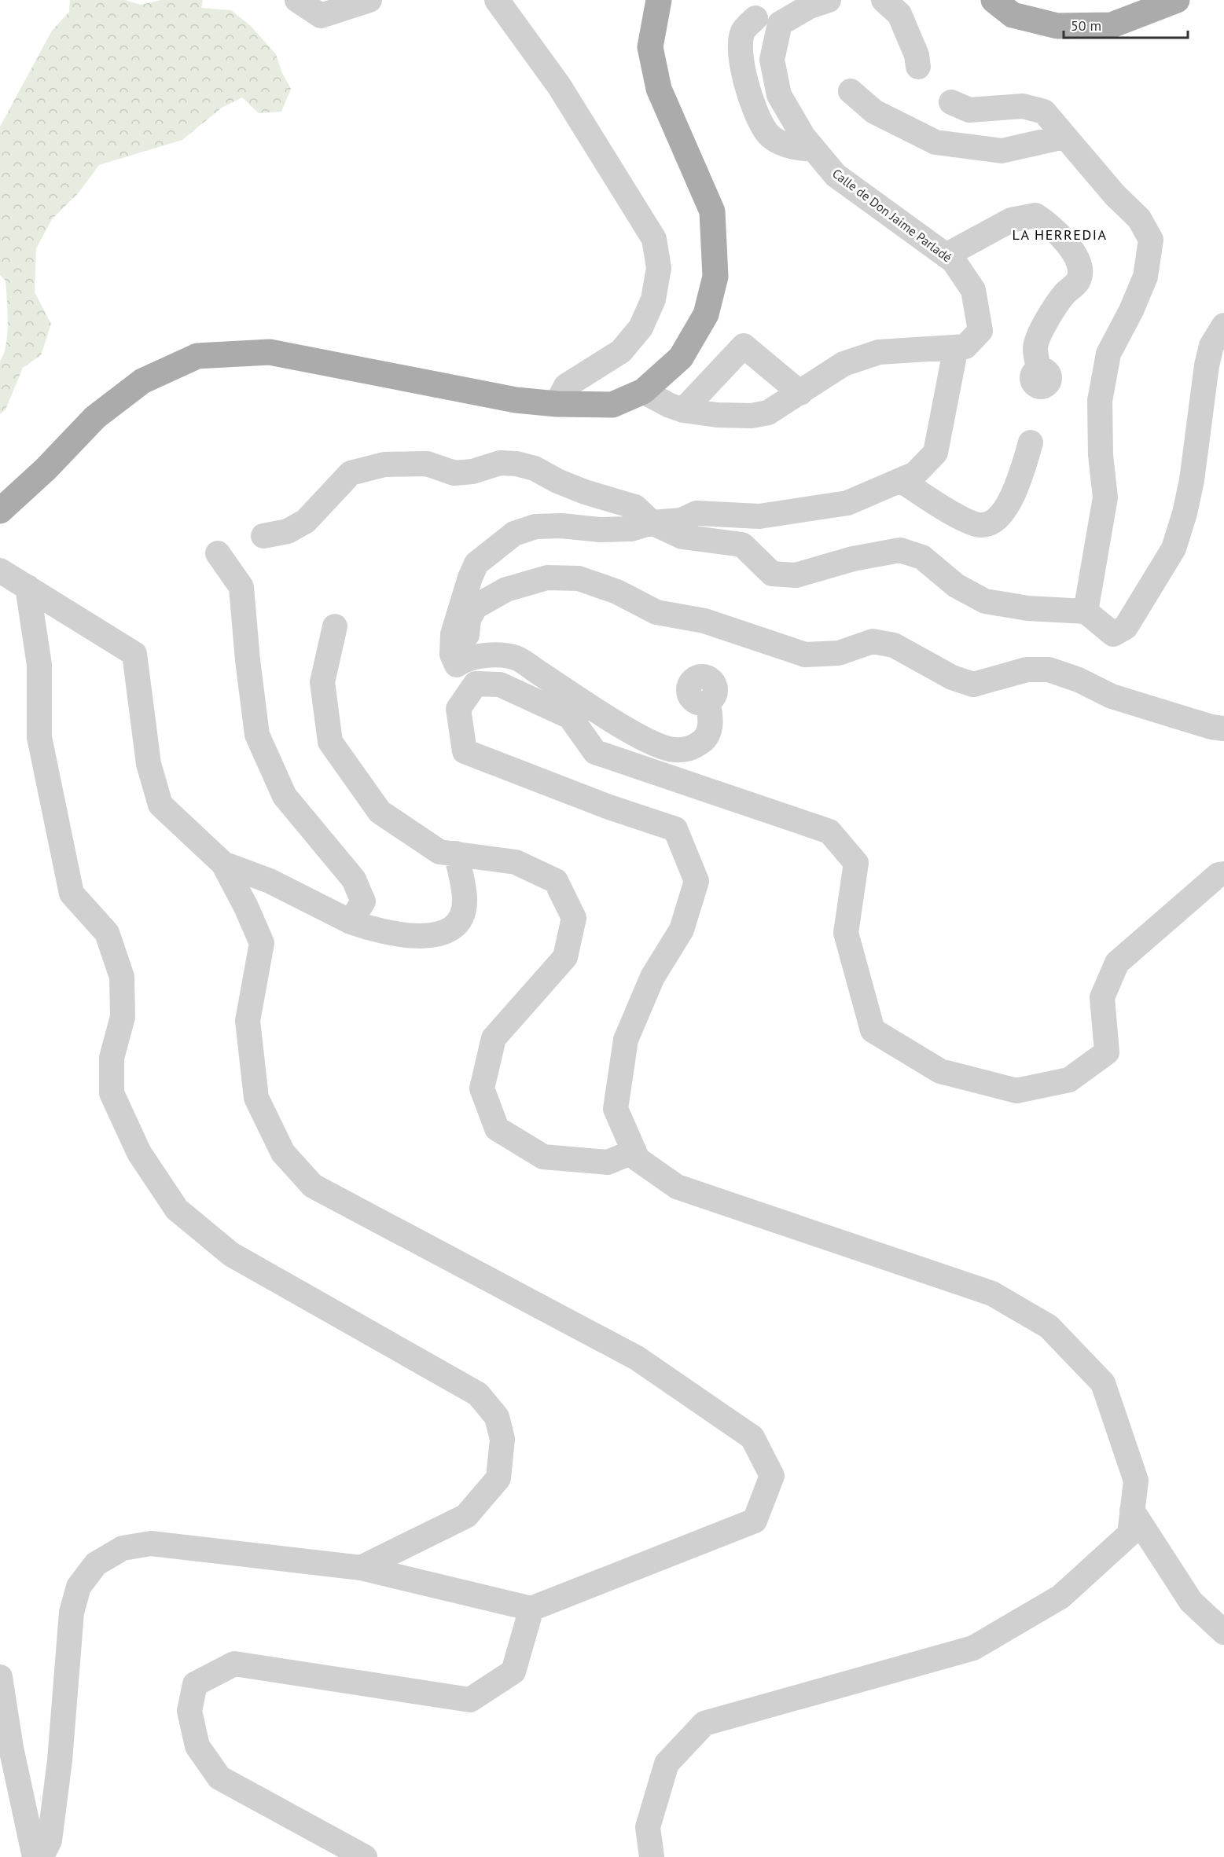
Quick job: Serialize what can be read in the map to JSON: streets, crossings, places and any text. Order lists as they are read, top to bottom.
{
  "streets": {
    "street": ["Calle de Don Jaime Parladé"]
  },
  "districts": ["LA HERREDIA"],
  "scale_bar": "50 m"
}
